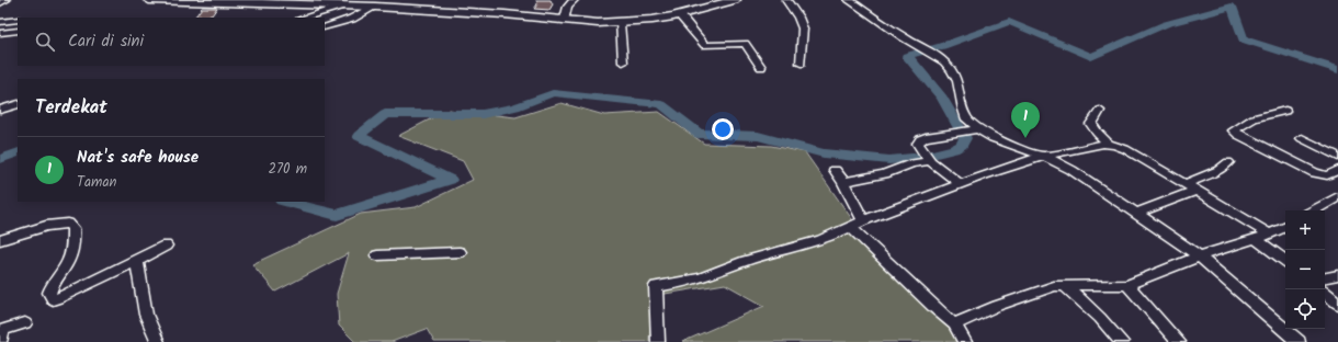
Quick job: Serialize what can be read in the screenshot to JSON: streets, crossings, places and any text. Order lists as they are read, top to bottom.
{
  "page": {
    "search": "Cari di sini",
    "heading": "Terdekat",
    "pins": "1",
    "list": [
      {
        "mark": "1",
        "name": "Nat's safe house",
        "note": "Taman",
        "value": "270 m"
      }
    ],
    "map_buttons": ["+", "−"]
  }
}
